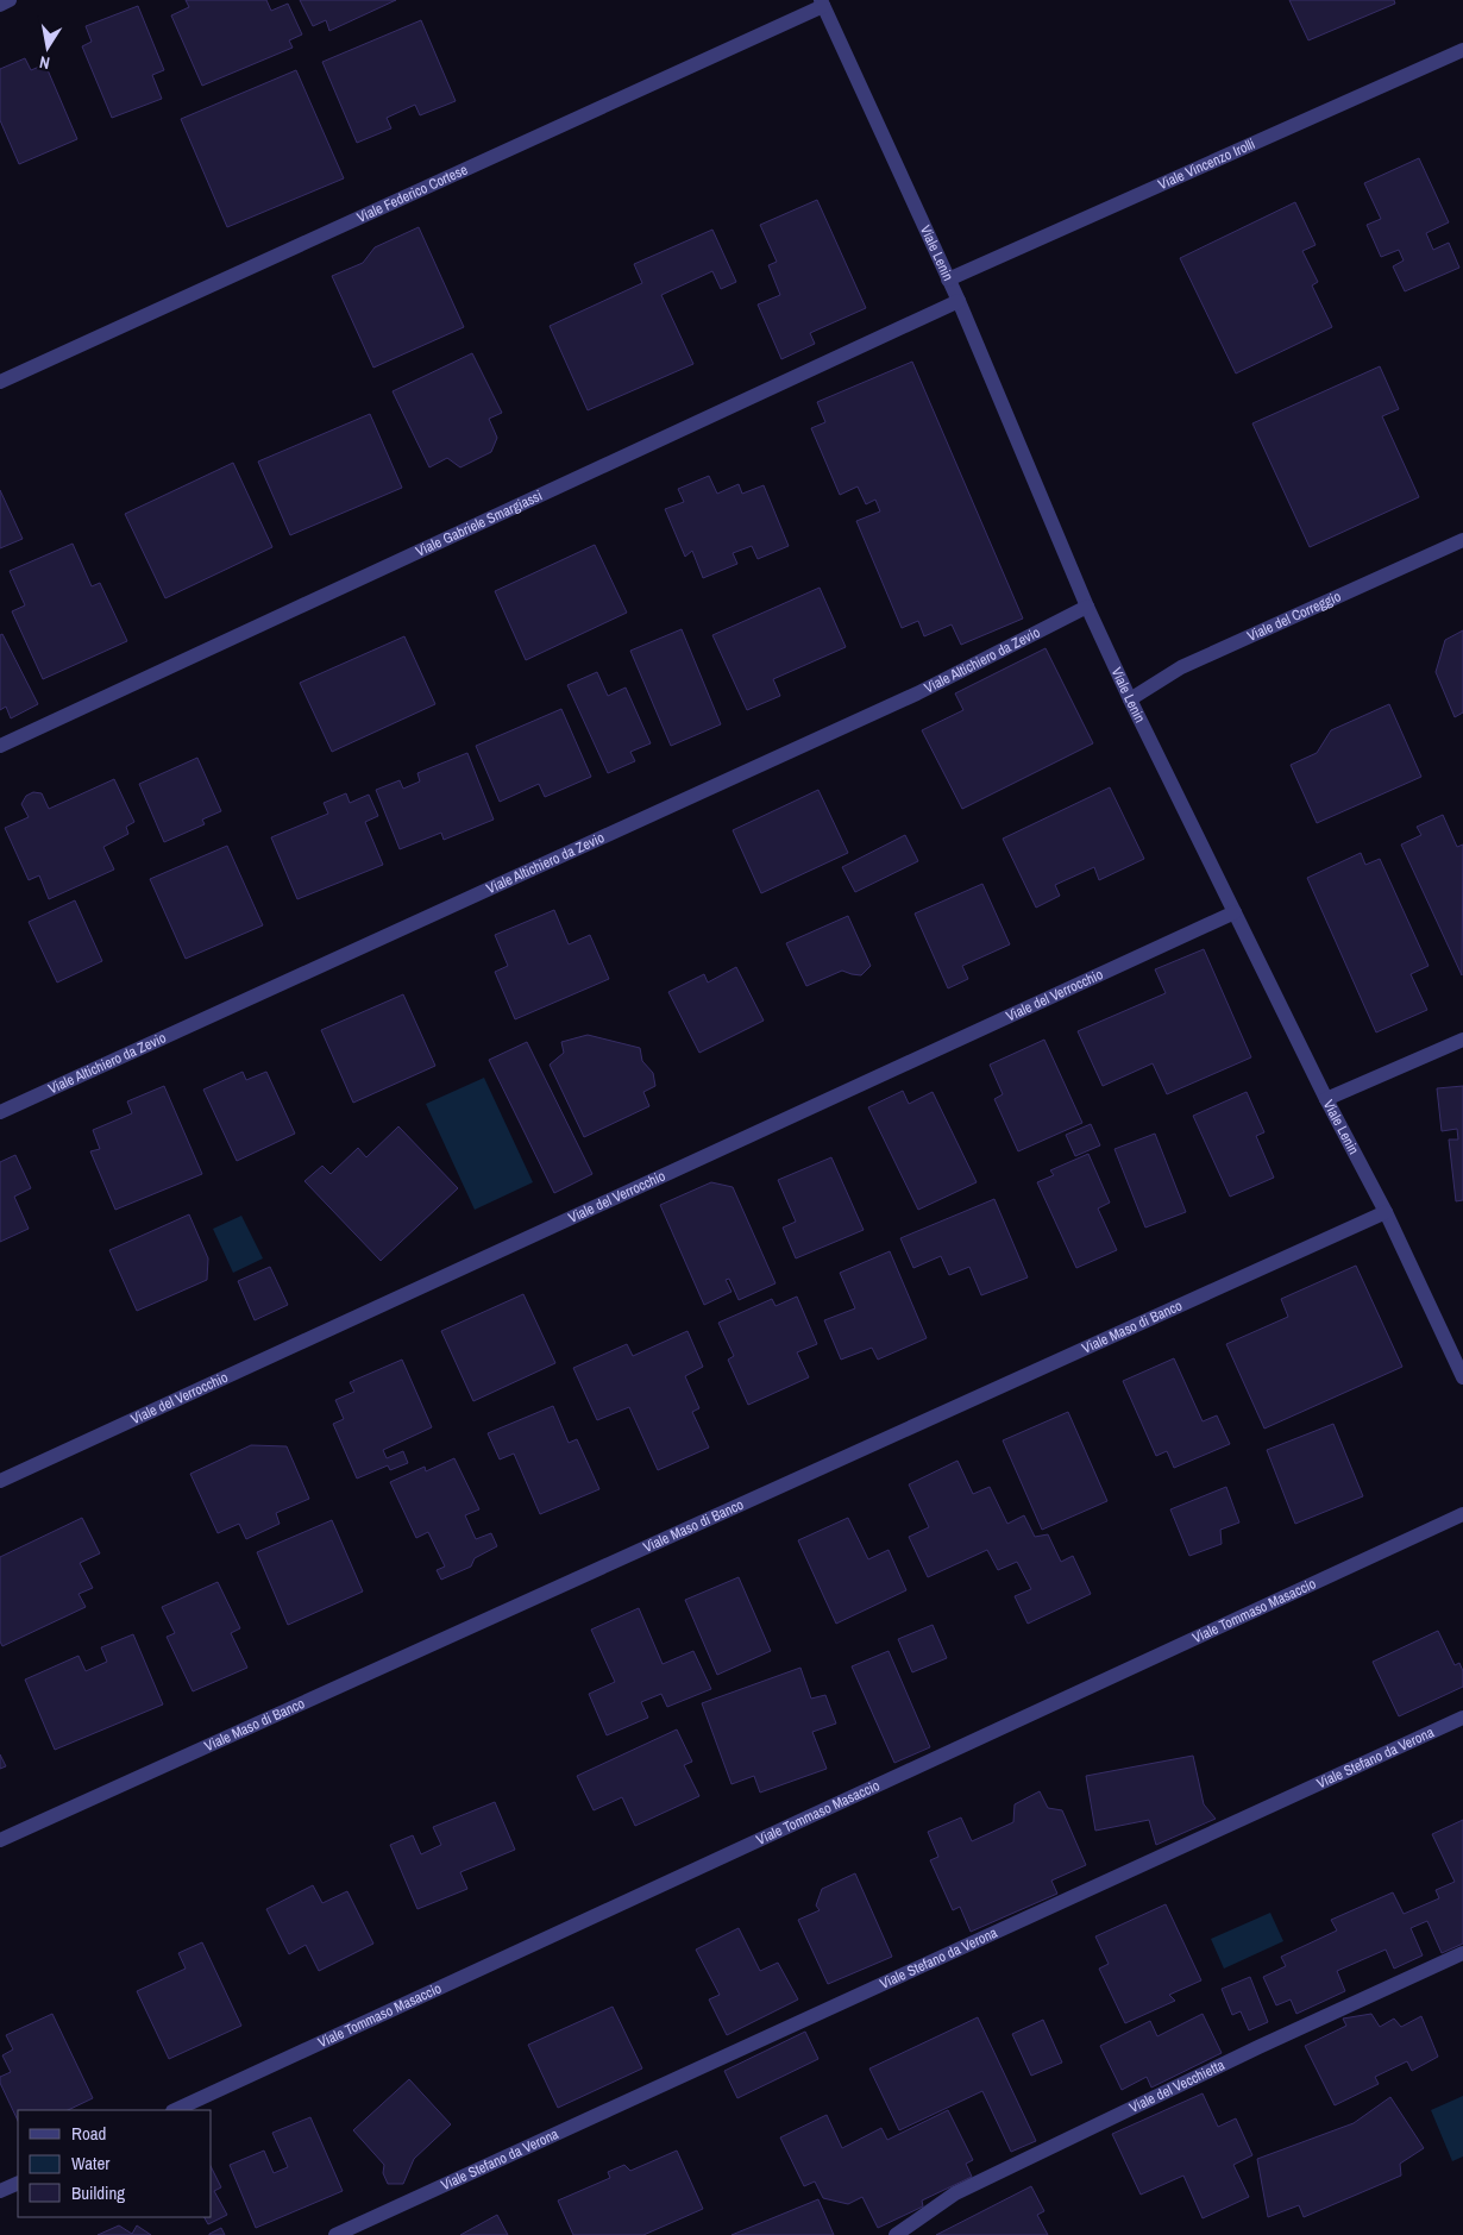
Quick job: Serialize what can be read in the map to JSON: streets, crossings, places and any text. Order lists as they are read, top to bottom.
{
  "streets": {
    "street": [
      "Viale Vincenzo Irolli",
      "Viale Federico Cortese",
      "Viale Lenin",
      "Viale Gabriele Smargiassi",
      "Viale del Correggio",
      "Viale Altichiero da Zevio",
      "Viale del Verrocchio",
      "Viale Maso di Banco",
      "Viale Tommaso Masaccio",
      "Viale Stefano da Verona",
      "Viale del Vecchietta"
    ]
  },
  "crossings": [
    ["Viale Vincenzo Irolli", "Viale Lenin"],
    ["Viale Federico Cortese", "Viale Lenin"],
    ["Viale Lenin", "Viale Gabriele Smargiassi"],
    ["Viale Lenin", "Viale del Correggio"],
    ["Viale Lenin", "Viale Altichiero da Zevio"],
    ["Viale Lenin", "Viale del Verrocchio"],
    ["Viale Lenin", "Viale Maso di Banco"]
  ],
  "legend": ["Road", "Water", "Building"],
  "north": "bottom"
}
